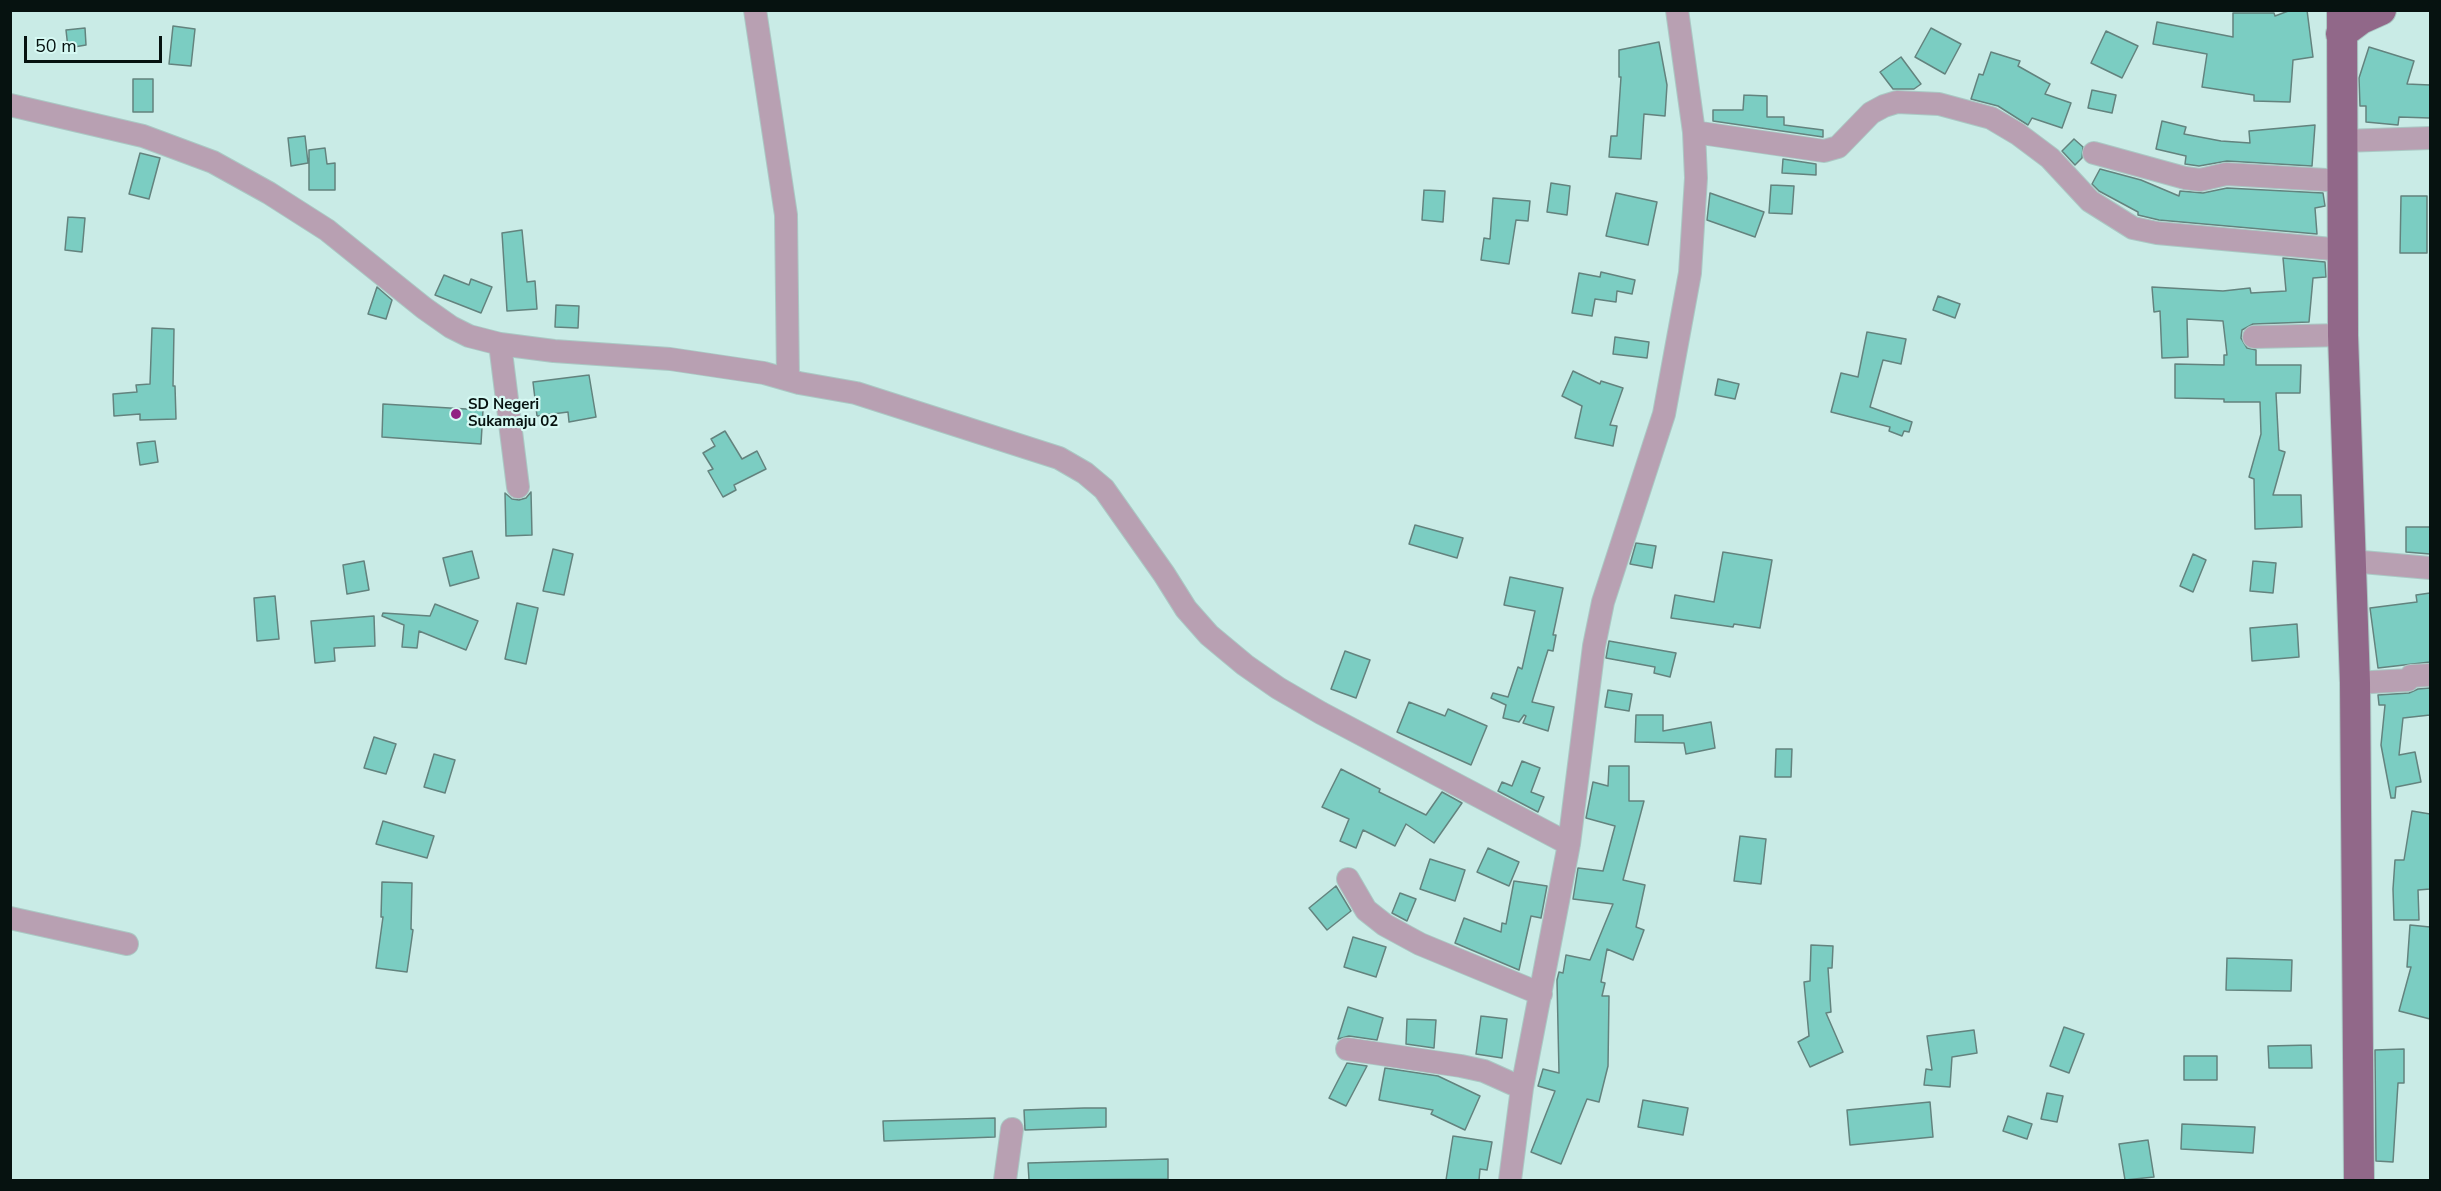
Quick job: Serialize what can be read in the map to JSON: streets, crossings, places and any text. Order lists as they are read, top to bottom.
{
  "places": ["SD Negeri Sukamaju 02"],
  "scale_bar": "50 m"
}
